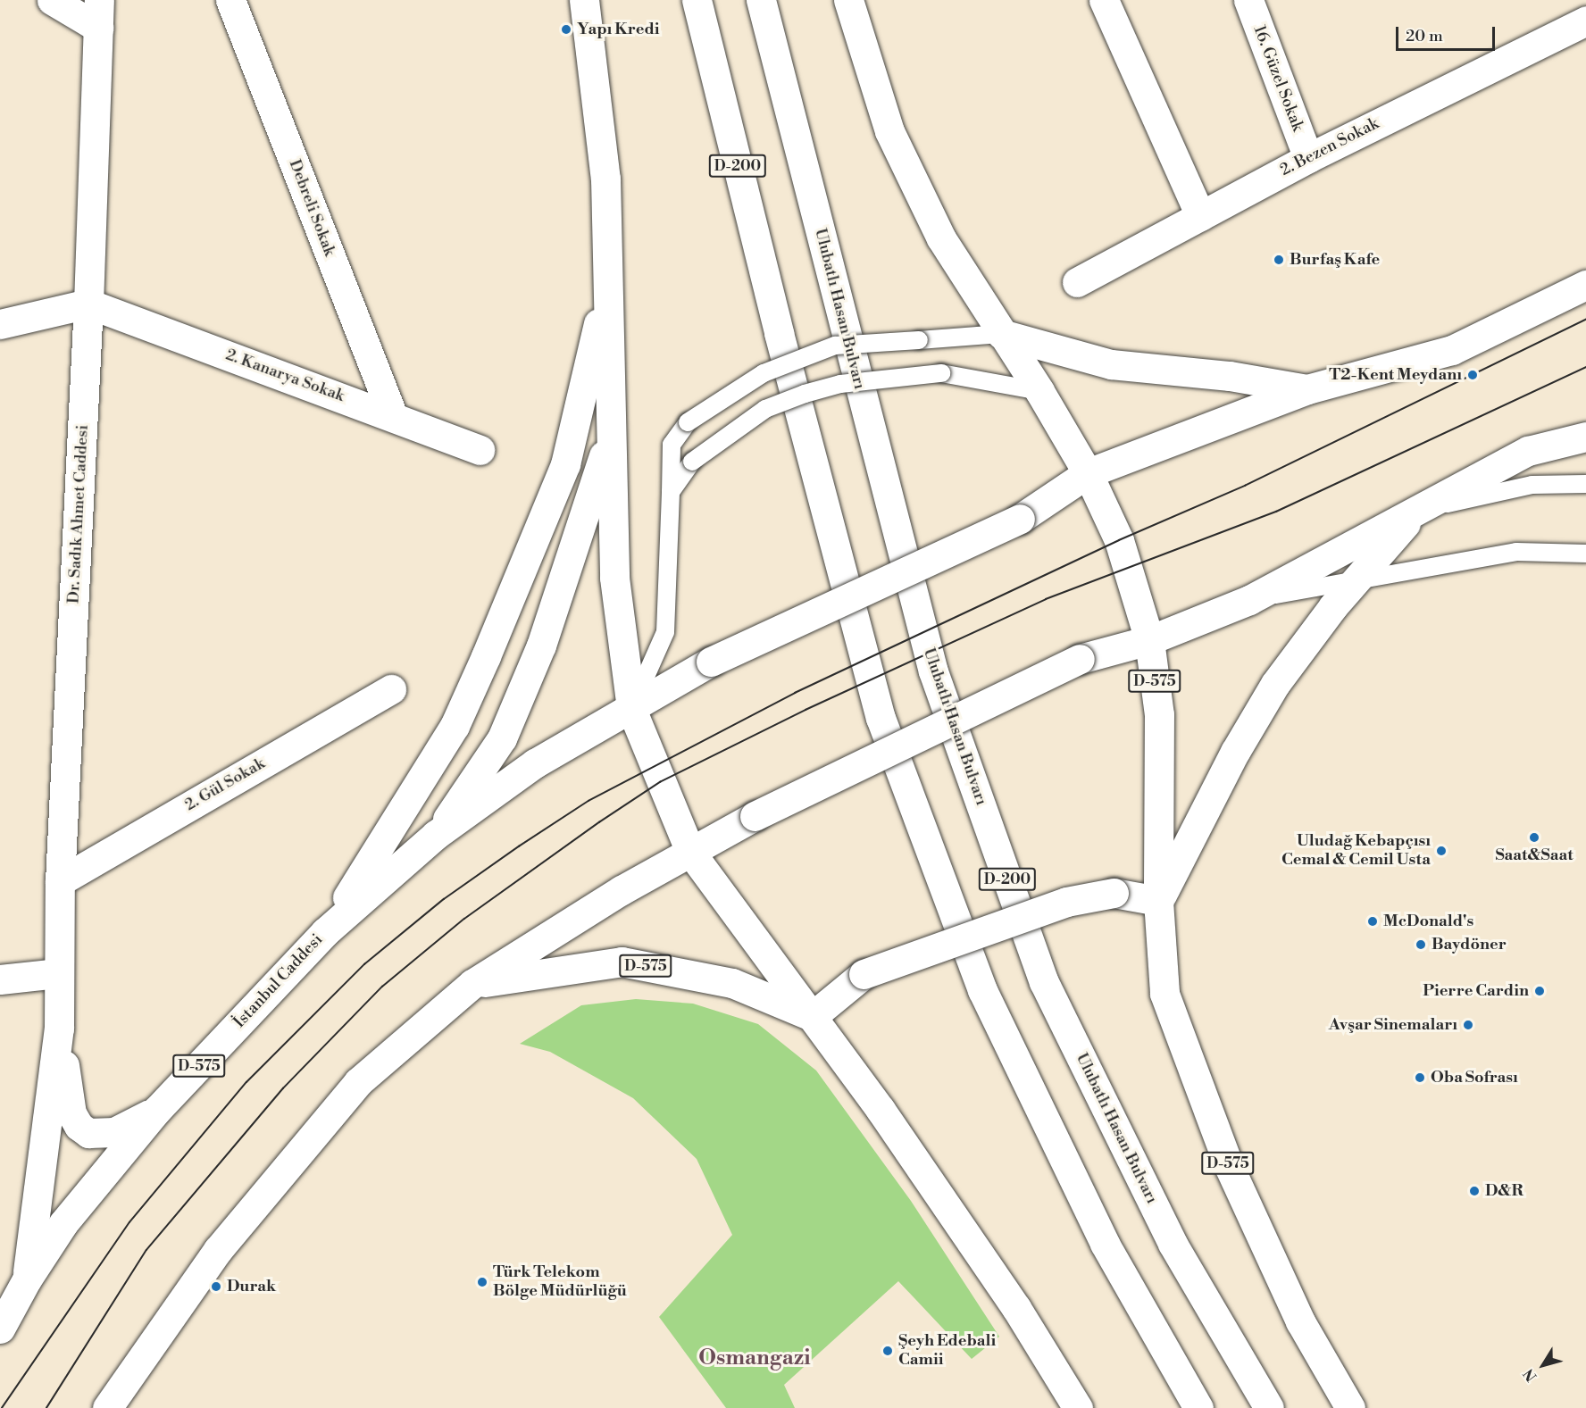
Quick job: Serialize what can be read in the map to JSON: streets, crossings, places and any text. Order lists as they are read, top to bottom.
{
  "streets": {
    "main road": [
      "16. Güzel Sokak",
      "2. Bezen Sokak",
      "D-200",
      "Debreli Sokak",
      "Ulubatlı Hasan Bulvarı",
      "2. Kanarya Sokak",
      "Dr. Sadık Ahmet Caddesi",
      "D-575",
      "2. Gül Sokak",
      "İstanbul Caddesi"
    ]
  },
  "crossings": [
    ["16. Güzel Sokak", "2. Bezen Sokak"],
    ["Debreli Sokak", "2. Kanarya Sokak"],
    ["2. Kanarya Sokak", "Dr. Sadık Ahmet Caddesi"],
    ["Dr. Sadık Ahmet Caddesi", "2. Gül Sokak"],
    ["D-575", "İstanbul Caddesi"]
  ],
  "districts": ["Osmangazi"],
  "places": [
    "Yapı Kredi",
    "Burfaş Kafe",
    "T2-Kent Meydanı",
    "Saat&Saat",
    "Uludağ Kebapçısı Cemal & Cemil Usta",
    "McDonald's",
    "Baydöner",
    "Pierre Cardin",
    "Avşar Sinemaları",
    "Oba Sofrası",
    "D&R",
    "Türk Telekom Bölge Müdürlüğü",
    "Durak",
    "Şeyh Edebali Camii"
  ],
  "scale_bar": "20 m",
  "north": "bottom left"
}
